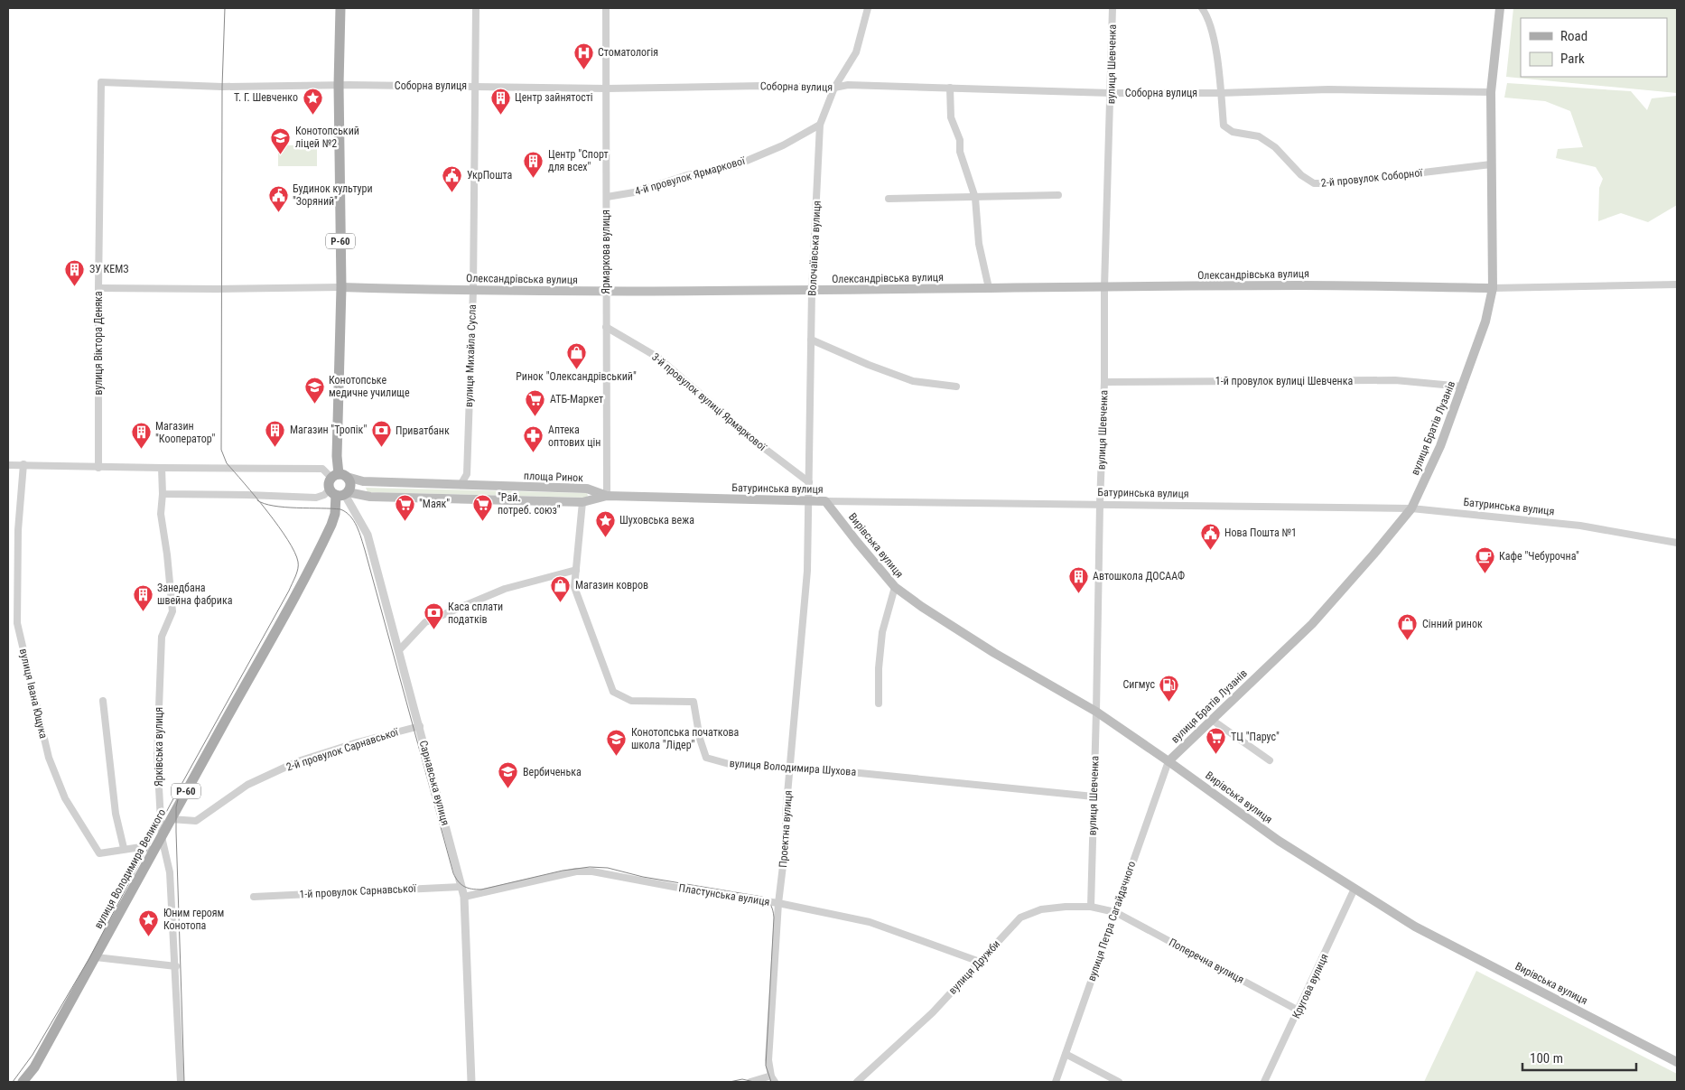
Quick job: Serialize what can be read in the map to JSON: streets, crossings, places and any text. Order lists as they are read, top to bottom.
{
  "streets": {
    "main road": [
      "Р-60",
      "Олександрівська вулиця",
      "вулиця Братів Лузанів",
      "площа Ринок",
      "Батуринська вулиця",
      "Вирівська вулиця",
      "вулиця Володимира Великого"
    ],
    "street": [
      "вулиця Шевченка",
      "Соборна вулиця",
      "4-й провулок Ярмаркової",
      "2-й провулок Соборної",
      "Волочаївська вулиця",
      "Ярмаркова вулиця",
      "вулиця Віктора Деняка",
      "вулиця Михайла Сусла",
      "1-й провулок вулиці Шевченка",
      "3-й провулок вулиці Ярмаркової",
      "вулиця Івана Ющука",
      "Ярківська вулиця",
      "2-й провулок Сарнавської",
      "вулиця Володимира Шухова",
      "Сарнавська вулиця",
      "Проектна вулиця",
      "1-й провулок Сарнавської",
      "Пластунська вулиця",
      "вулиця Петра Сагайдачного",
      "Поперечна вулиця",
      "вулиця Дружби",
      "Кругова вулиця"
    ]
  },
  "crossings": [
    ["вулиця Шевченка", "Соборна вулиця"],
    ["вулиця Шевченка", "Олександрівська вулиця"],
    ["вулиця Шевченка", "1-й провулок вулиці Шевченка"],
    ["вулиця Шевченка", "Батуринська вулиця"],
    ["вулиця Шевченка", "Вирівська вулиця"],
    ["вулиця Шевченка", "вулиця Володимира Шухова"],
    ["вулиця Шевченка", "вулиця Дружби"],
    ["Соборна вулиця", "2-й провулок Соборної"],
    ["Соборна вулиця", "Р-60"],
    ["Соборна вулиця", "Волочаївська вулиця"],
    ["Соборна вулиця", "Ярмаркова вулиця"],
    ["Соборна вулиця", "вулиця Віктора Деняка"],
    ["Соборна вулиця", "вулиця Михайла Сусла"],
    ["Соборна вулиця", "вулиця Братів Лузанів"],
    ["4-й провулок Ярмаркової", "Волочаївська вулиця"],
    ["4-й провулок Ярмаркової", "Ярмаркова вулиця"],
    ["2-й провулок Соборної", "вулиця Братів Лузанів"],
    ["Р-60", "Олександрівська вулиця"],
    ["Р-60", "площа Ринок"],
    ["Р-60", "Сарнавська вулиця"],
    ["Р-60", "вулиця Володимира Великого"],
    ["Волочаївська вулиця", "Олександрівська вулиця"],
    ["Волочаївська вулиця", "3-й провулок вулиці Ярмаркової"],
    ["Волочаївська вулиця", "Батуринська вулиця"],
    ["Волочаївська вулиця", "Проектна вулиця"],
    ["Ярмаркова вулиця", "Олександрівська вулиця"],
    ["Ярмаркова вулиця", "3-й провулок вулиці Ярмаркової"],
    ["Ярмаркова вулиця", "площа Ринок"],
    ["Ярмаркова вулиця", "Батуринська вулиця"],
    ["Олександрівська вулиця", "вулиця Віктора Деняка"],
    ["Олександрівська вулиця", "вулиця Михайла Сусла"],
    ["Олександрівська вулиця", "вулиця Братів Лузанів"],
    ["вулиця Михайла Сусла", "площа Ринок"],
    ["1-й провулок вулиці Шевченка", "вулиця Братів Лузанів"],
    ["вулиця Братів Лузанів", "Батуринська вулиця"],
    ["вулиця Братів Лузанів", "Вирівська вулиця"],
    ["вулиця Братів Лузанів", "вулиця Петра Сагайдачного"],
    ["площа Ринок", "Батуринська вулиця"],
    ["площа Ринок", "вулиця Володимира Шухова"],
    ["площа Ринок", "Сарнавська вулиця"],
    ["площа Ринок", "вулиця Володимира Великого"],
    ["Батуринська вулиця", "Вирівська вулиця"],
    ["Батуринська вулиця", "Проектна вулиця"],
    ["Вирівська вулиця", "вулиця Петра Сагайдачного"],
    ["Вирівська вулиця", "Кругова вулиця"],
    ["вулиця Івана Ющука", "вулиця Володимира Великого"],
    ["Ярківська вулиця", "вулиця Володимира Великого"],
    ["2-й провулок Сарнавської", "Сарнавська вулиця"],
    ["2-й провулок Сарнавської", "вулиця Володимира Великого"],
    ["вулиця Володимира Шухова", "Проектна вулиця"],
    ["Сарнавська вулиця", "вулиця Володимира Великого"],
    ["Сарнавська вулиця", "1-й провулок Сарнавської"],
    ["Сарнавська вулиця", "Пластунська вулиця"],
    ["Проектна вулиця", "Пластунська вулиця"],
    ["Пластунська вулиця", "вулиця Дружби"],
    ["вулиця Петра Сагайдачного", "Поперечна вулиця"],
    ["вулиця Петра Сагайдачного", "вулиця Дружби"],
    ["Поперечна вулиця", "вулиця Дружби"],
    ["Поперечна вулиця", "Кругова вулиця"]
  ],
  "places": {
    "hospital": ["Стоматологія"],
    "place": ["Т. Г. Шевченко", "Шуховська вежа", "Юним героям Конотопа"],
    "building": [
      "Центр зайнятості",
      "Центр \"Спорт для всех\"",
      "ЗУ КЕМЗ",
      "Магазин \"Тропік\"",
      "Магазин \"Кооператор\"",
      "Автошкола ДОСААФ",
      "Занедбана швейна фабрика"
    ],
    "school or university": [
      "Конотопський ліцей №2",
      "Конотопське медичне училище",
      "Конотопська початкова школа \"Лідер\"",
      "Вербиченька"
    ],
    "public building": ["УкрПошта", "Будинок культури \"Зоряний\"", "Нова Пошта №1"],
    "shop": ["Ринок \"Олександрівський\"", "Магазин ковров", "Сінний ринок"],
    "supermarket": [
      "АТБ-Маркет",
      "\"Маяк\"",
      "\"Рай. потреб. союз\"",
      "ТЦ \"Парус\""
    ],
    "bank": ["Приватбанк", "Каса сплати податків"],
    "pharmacy": ["Аптека оптових цін"],
    "cafe": ["Кафе \"Чебурочна\""],
    "fuel station": ["Сигмус"]
  },
  "legend": ["Road", "Park"],
  "scale_bar": "100 m"
}
